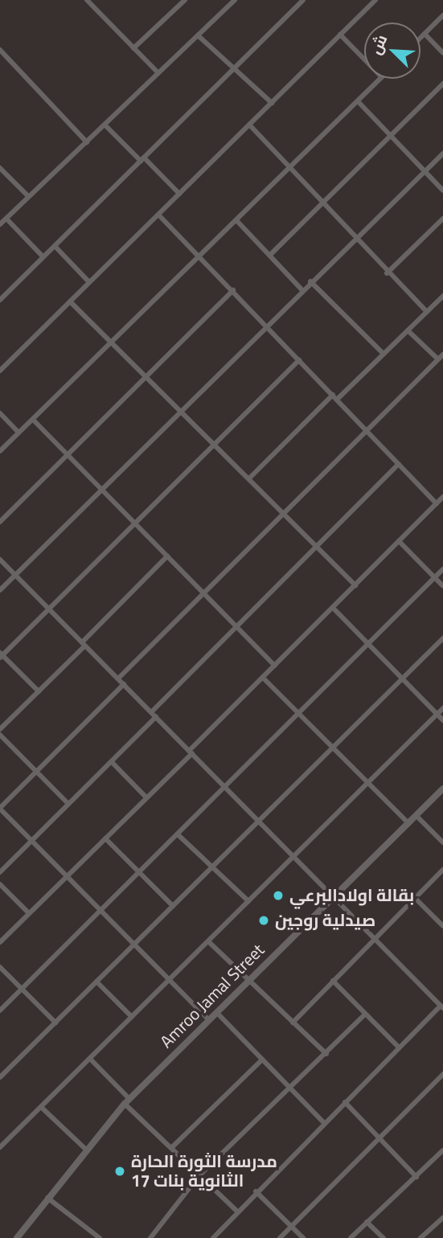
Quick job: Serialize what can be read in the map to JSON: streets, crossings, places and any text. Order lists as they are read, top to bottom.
{
  "streets": {
    "street": ["Amroo Jamal Street"]
  },
  "places": ["بقالة اولادالبرعي", "صيدلية روجين", "مدرسة الثورة الحارة 17 الثانوية بنات"],
  "north": "top left"
}
